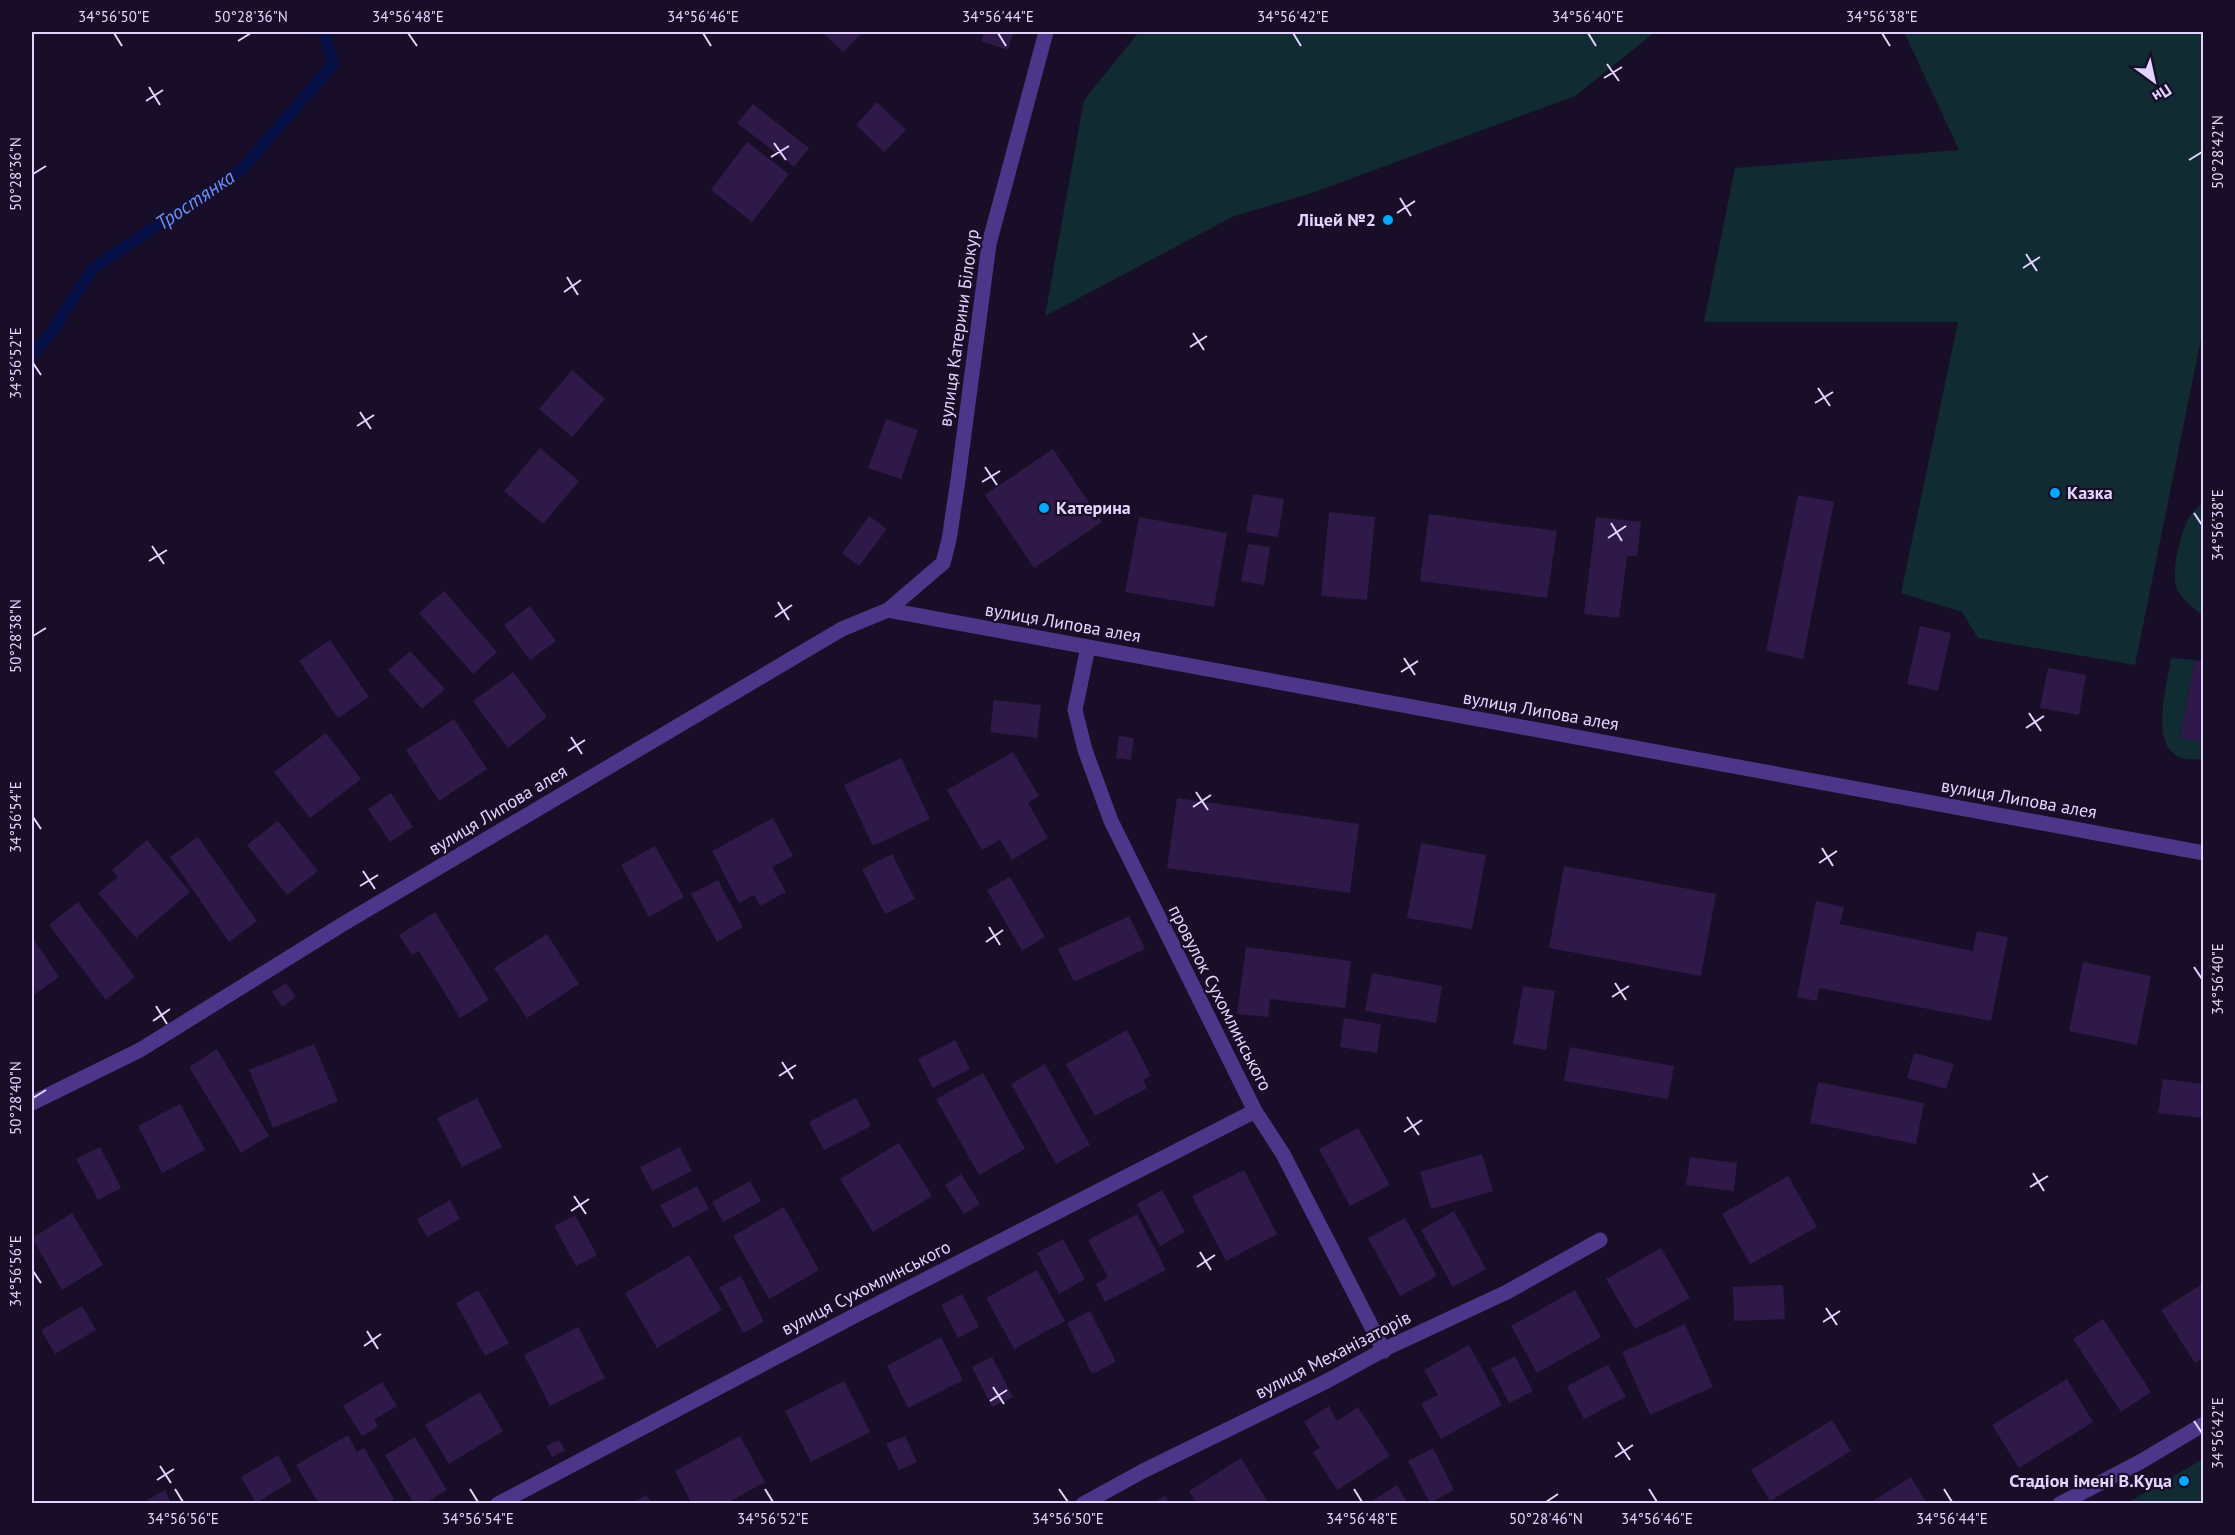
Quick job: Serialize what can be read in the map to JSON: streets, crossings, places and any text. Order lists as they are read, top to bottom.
{
  "streets": {
    "street": [
      "вулиця Катерини Білокур",
      "вулиця Липова алея",
      "провулок Сухомлинського",
      "вулиця Сухомлинського",
      "вулиця Механізаторів"
    ]
  },
  "crossings": [
    ["вулиця Катерини Білокур", "вулиця Липова алея"],
    ["вулиця Липова алея", "провулок Сухомлинського"],
    ["провулок Сухомлинського", "вулиця Сухомлинського"],
    ["провулок Сухомлинського", "вулиця Механізаторів"]
  ],
  "water": ["Тростянка"],
  "places": [
    "Ліцей №2",
    "Казка",
    "Катерина",
    "Стадіон імені В.Куца"
  ],
  "north": "bottom right",
  "coordinates": [
    "34°56'50\"E",
    "50°28'36\"N",
    "34°56'48\"E",
    "34°56'46\"E",
    "34°56'44\"E",
    "34°56'42\"E",
    "34°56'40\"E",
    "34°56'38\"E",
    "50°28'42\"N",
    "34°56'52\"E",
    "50°28'38\"N",
    "34°56'54\"E",
    "50°28'40\"N",
    "34°56'56\"E",
    "50°28'46\"N"
  ]
}
